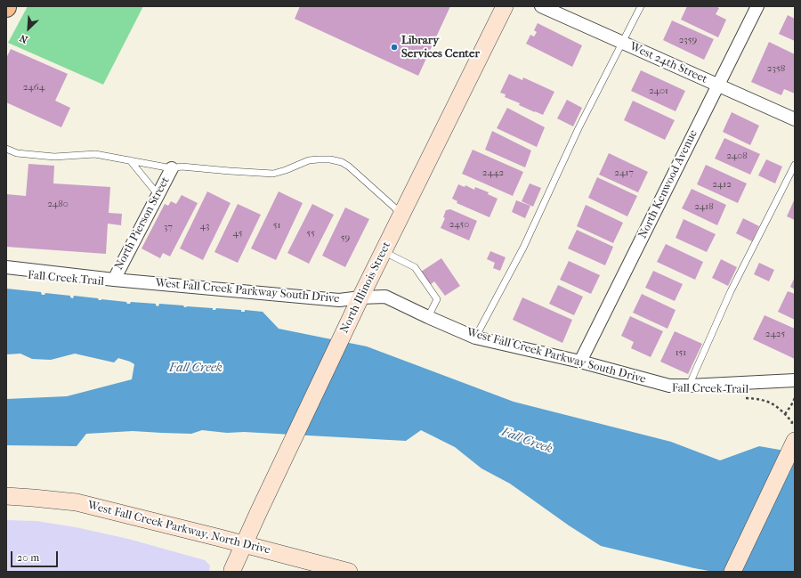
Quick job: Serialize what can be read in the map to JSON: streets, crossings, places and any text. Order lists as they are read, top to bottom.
{
  "streets": {
    "main road": ["North Illinois Street", "West Fall Creek Parkway, North Drive"],
    "street": [
      "West 24th Street",
      "North Kenwood Avenue",
      "North Pierson Street",
      "West Fall Creek Parkway South Drive"
    ],
    "path": ["Fall Creek Trail"]
  },
  "crossings": [
    ["West 24th Street", "North Kenwood Avenue"],
    ["North Kenwood Avenue", "West Fall Creek Parkway South Drive"],
    ["North Pierson Street", "West Fall Creek Parkway South Drive"],
    ["North Illinois Street", "West Fall Creek Parkway South Drive"],
    ["North Illinois Street", "West Fall Creek Parkway, North Drive"]
  ],
  "water": ["Fall Creek"],
  "places": ["Library Services Center"],
  "house_numbers": [
    "2359",
    "2358",
    "2464",
    "2401",
    "2408",
    "2442",
    "2417",
    "2412",
    "2480",
    "2418",
    "2450",
    "51",
    "43",
    "37",
    "45",
    "55",
    "59",
    "2425",
    "151"
  ],
  "scale_bar": "20 m",
  "north": "bottom left"
}
